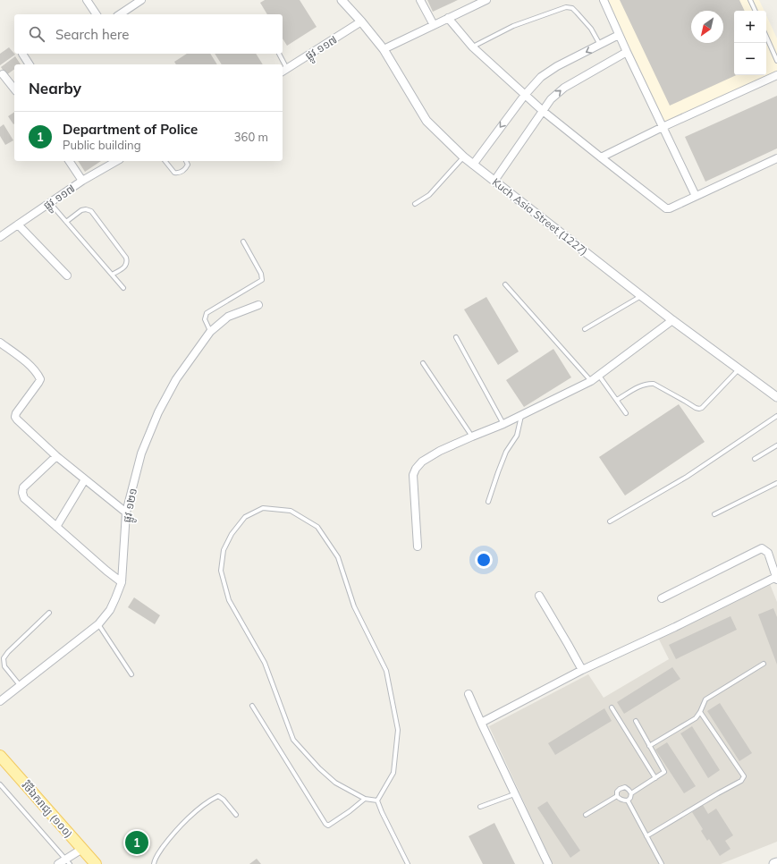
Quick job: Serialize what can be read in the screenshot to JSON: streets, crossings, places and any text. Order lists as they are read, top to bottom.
{
  "streets": {
    "main road": ["វិថីឯករាជ្យ (១០០)"],
    "street": ["ផ្លូវ ១១៧", "Kuch Asia Street (1227)", "ផ្លូវ ១២១"]
  },
  "crossings": [
    ["ផ្លូវ ១១៧", "Kuch Asia Street (1227)"]
  ],
  "north": "bottom left",
  "page": {
    "map_buttons": ["+", "−"],
    "search": "Search here",
    "heading": "Nearby",
    "list": [
      {
        "mark": "1",
        "name": "Department of Police",
        "note": "Public building",
        "value": "360 m"
      }
    ],
    "pins": "1"
  }
}
